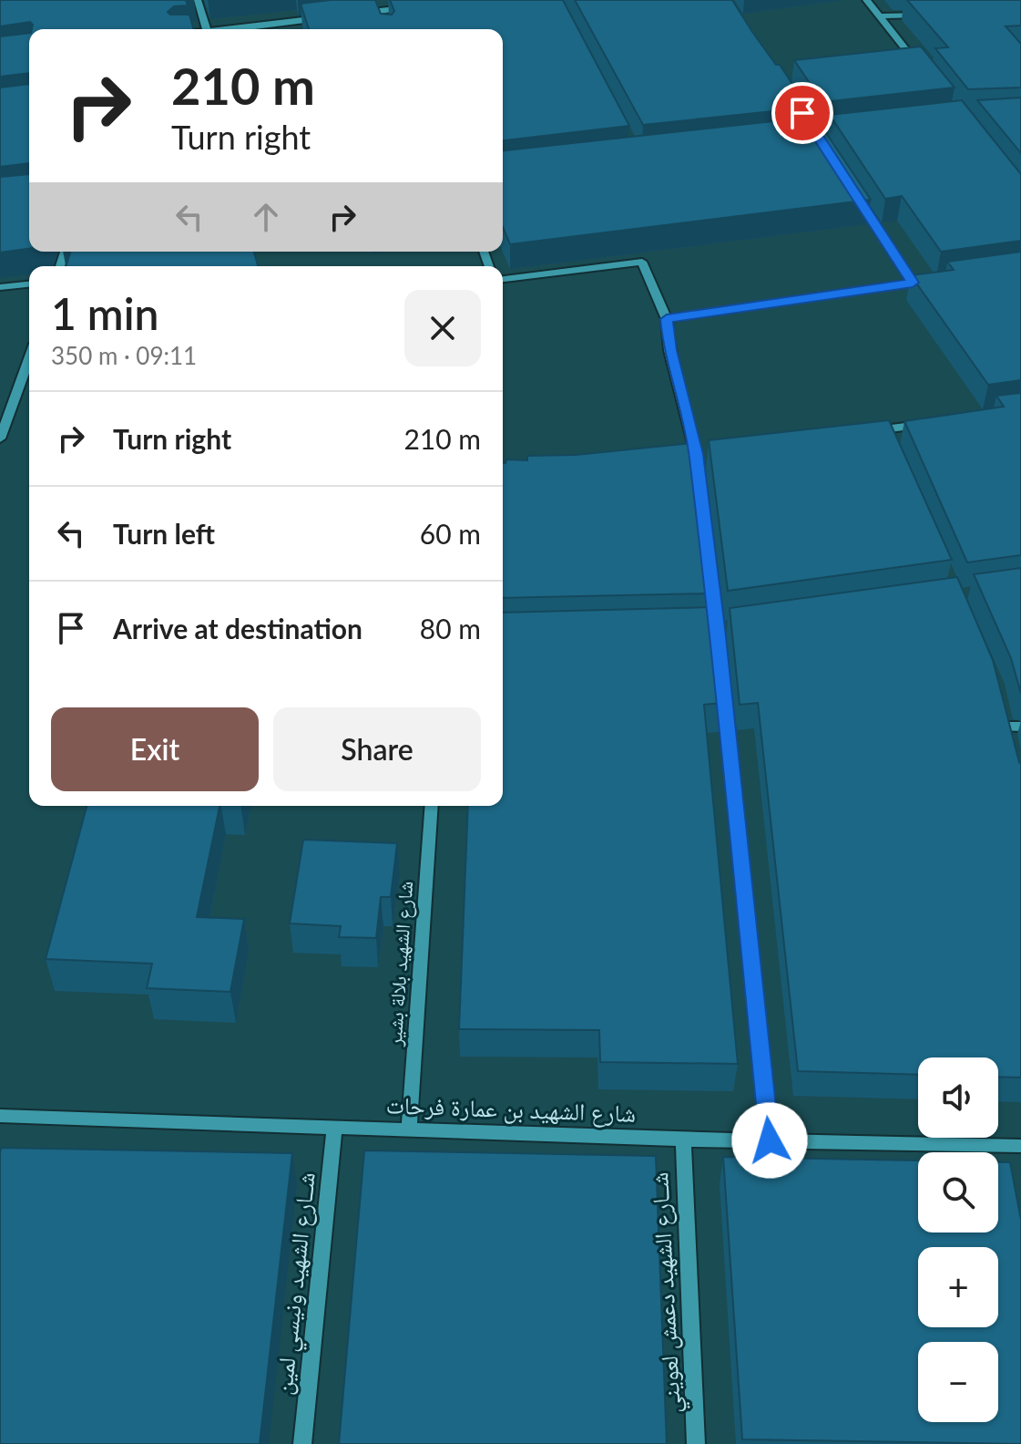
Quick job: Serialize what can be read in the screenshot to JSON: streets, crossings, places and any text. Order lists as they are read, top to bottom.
{
  "streets": {
    "street": [
      "شارع الشهيد بلالة بشير",
      "شارع الشهيد بن عمارة فرحات",
      "شــارع الشهيد ونيسي لمين",
      "شــارع الشهيد دعمش لعويني"
    ]
  },
  "crossings": [
    ["شارع الشهيد بلالة بشير", "شارع الشهيد بن عمارة فرحات"],
    ["شارع الشهيد بن عمارة فرحات", "شــارع الشهيد ونيسي لمين"],
    ["شارع الشهيد بن عمارة فرحات", "شــارع الشهيد دعمش لعويني"]
  ],
  "page": {
    "turn": ["210 m", "Turn right"],
    "heading": ["1 min", "350 m · 09:11"],
    "list": [
      {
        "name": "Turn right",
        "value": "210 m"
      },
      {
        "name": "Turn left",
        "value": "60 m"
      },
      {
        "name": "Arrive at destination",
        "value": "80 m"
      }
    ],
    "buttons": ["Exit", "Share"],
    "map_buttons": ["+", "−"]
  }
}
